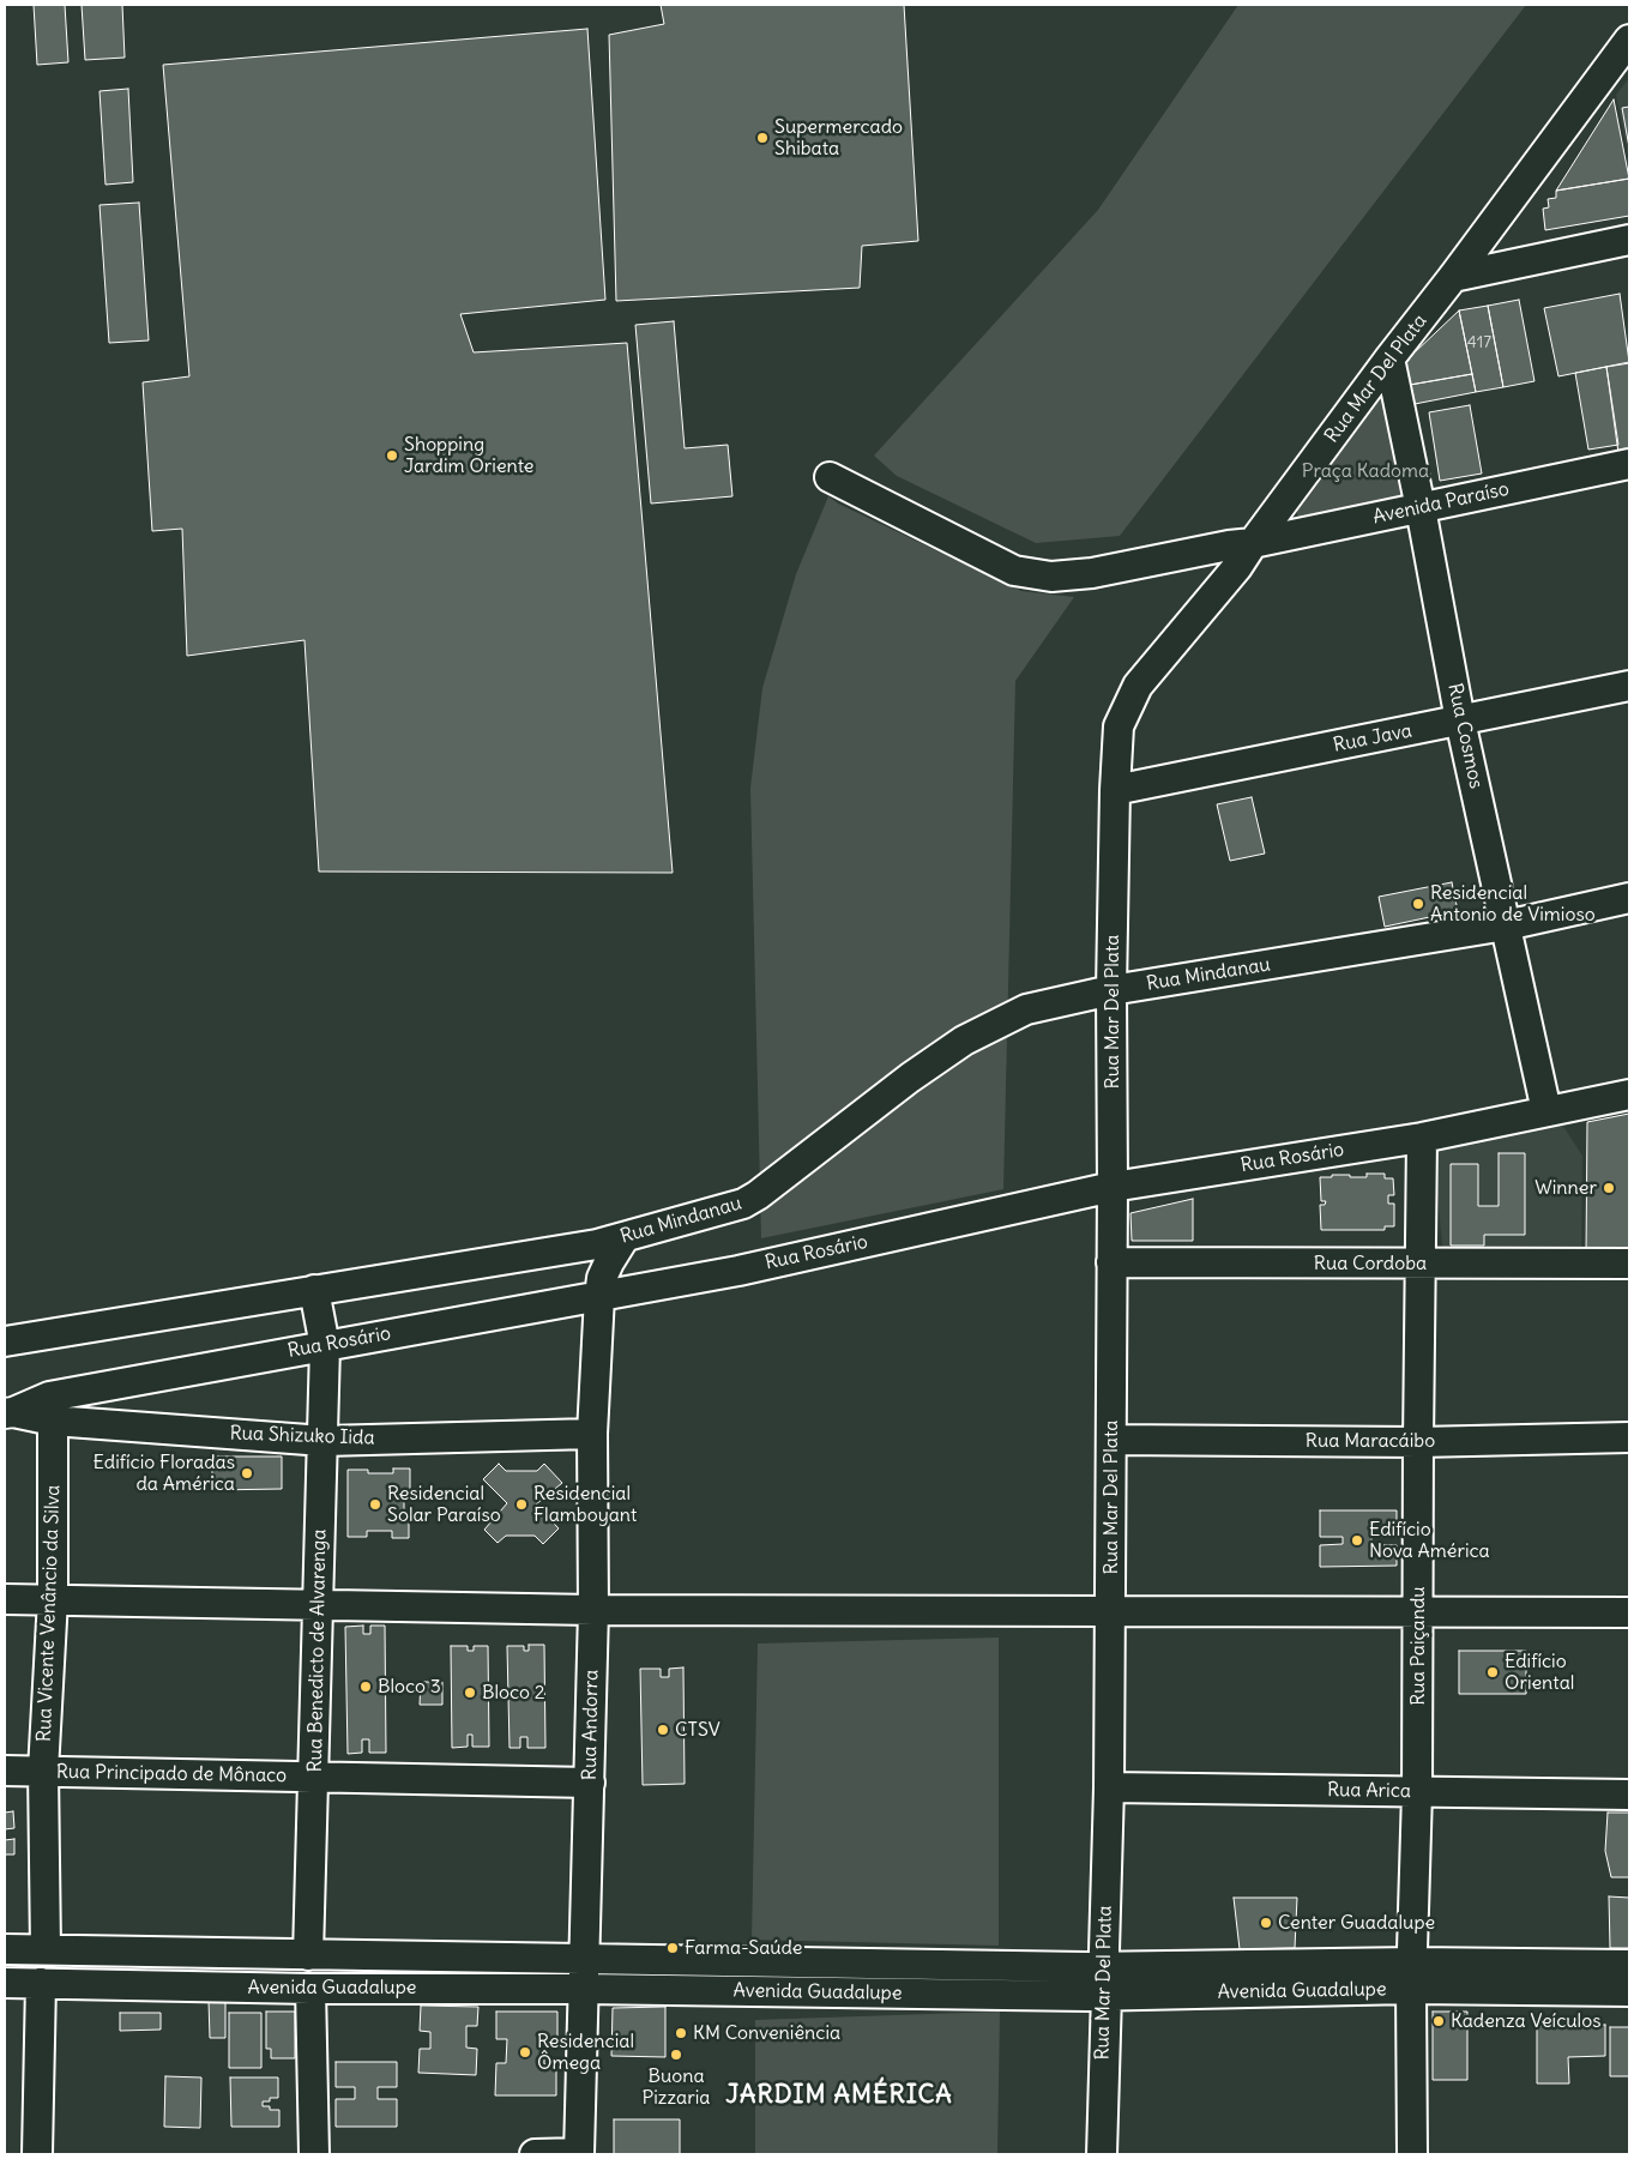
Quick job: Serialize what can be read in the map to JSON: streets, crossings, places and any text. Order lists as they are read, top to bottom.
{
  "streets": {
    "street": [
      "Rua Mar Del Plata",
      "Avenida Paraíso",
      "Rua Cosmos",
      "Rua Java",
      "Rua Mindanau",
      "Rua Rosário",
      "Rua Cordoba",
      "Rua Shizuko Iida",
      "Rua Maracáibo",
      "Rua Vicente Venâncio da Silva",
      "Rua Paiçandu",
      "Rua Benedicto de Alvarenga",
      "Rua Andorra",
      "Rua Principado de Mônaco",
      "Rua Arica",
      "Avenida Guadalupe"
    ]
  },
  "crossings": [
    ["Rua Mar Del Plata", "Avenida Paraíso"],
    ["Rua Mar Del Plata", "Rua Cosmos"],
    ["Rua Mar Del Plata", "Rua Java"],
    ["Rua Mar Del Plata", "Rua Mindanau"],
    ["Rua Mar Del Plata", "Rua Rosário"],
    ["Rua Mar Del Plata", "Rua Cordoba"],
    ["Rua Mar Del Plata", "Rua Maracáibo"],
    ["Rua Mar Del Plata", "Rua Arica"],
    ["Rua Mar Del Plata", "Avenida Guadalupe"],
    ["Avenida Paraíso", "Rua Cosmos"],
    ["Rua Cosmos", "Rua Java"],
    ["Rua Cosmos", "Rua Mindanau"],
    ["Rua Cosmos", "Rua Rosário"],
    ["Rua Mindanau", "Rua Benedicto de Alvarenga"],
    ["Rua Mindanau", "Rua Andorra"],
    ["Rua Rosário", "Rua Shizuko Iida"],
    ["Rua Rosário", "Rua Paiçandu"],
    ["Rua Rosário", "Rua Benedicto de Alvarenga"],
    ["Rua Rosário", "Rua Andorra"],
    ["Rua Cordoba", "Rua Paiçandu"],
    ["Rua Shizuko Iida", "Rua Vicente Venâncio da Silva"],
    ["Rua Shizuko Iida", "Rua Benedicto de Alvarenga"],
    ["Rua Shizuko Iida", "Rua Andorra"],
    ["Rua Maracáibo", "Rua Paiçandu"],
    ["Rua Vicente Venâncio da Silva", "Rua Principado de Mônaco"],
    ["Rua Vicente Venâncio da Silva", "Avenida Guadalupe"],
    ["Rua Paiçandu", "Rua Arica"],
    ["Rua Paiçandu", "Avenida Guadalupe"],
    ["Rua Benedicto de Alvarenga", "Rua Principado de Mônaco"],
    ["Rua Benedicto de Alvarenga", "Avenida Guadalupe"],
    ["Rua Andorra", "Rua Principado de Mônaco"],
    ["Rua Andorra", "Avenida Guadalupe"]
  ],
  "districts": ["JARDIM AMÉRICA"],
  "parks": ["Praça Kadoma"],
  "places": [
    "Supermercado Shibata",
    "Shopping Jardim Oriente",
    "Residencial Antonio de Vimioso",
    "Winner",
    "Edifício Floradas da América",
    "Residencial Solar Paraíso",
    "Residencial Flamboyant",
    "Edifício Nova América",
    "Edifício Oriental",
    "Bloco 3",
    "Bloco 2",
    "CTSV",
    "Center Guadalupe",
    "Farma-Saúde",
    "Kadenza Veículos",
    "KM Conveniência",
    "Residencial Ômega",
    "Buona Pizzaria"
  ],
  "house_numbers": ["417"]
}
